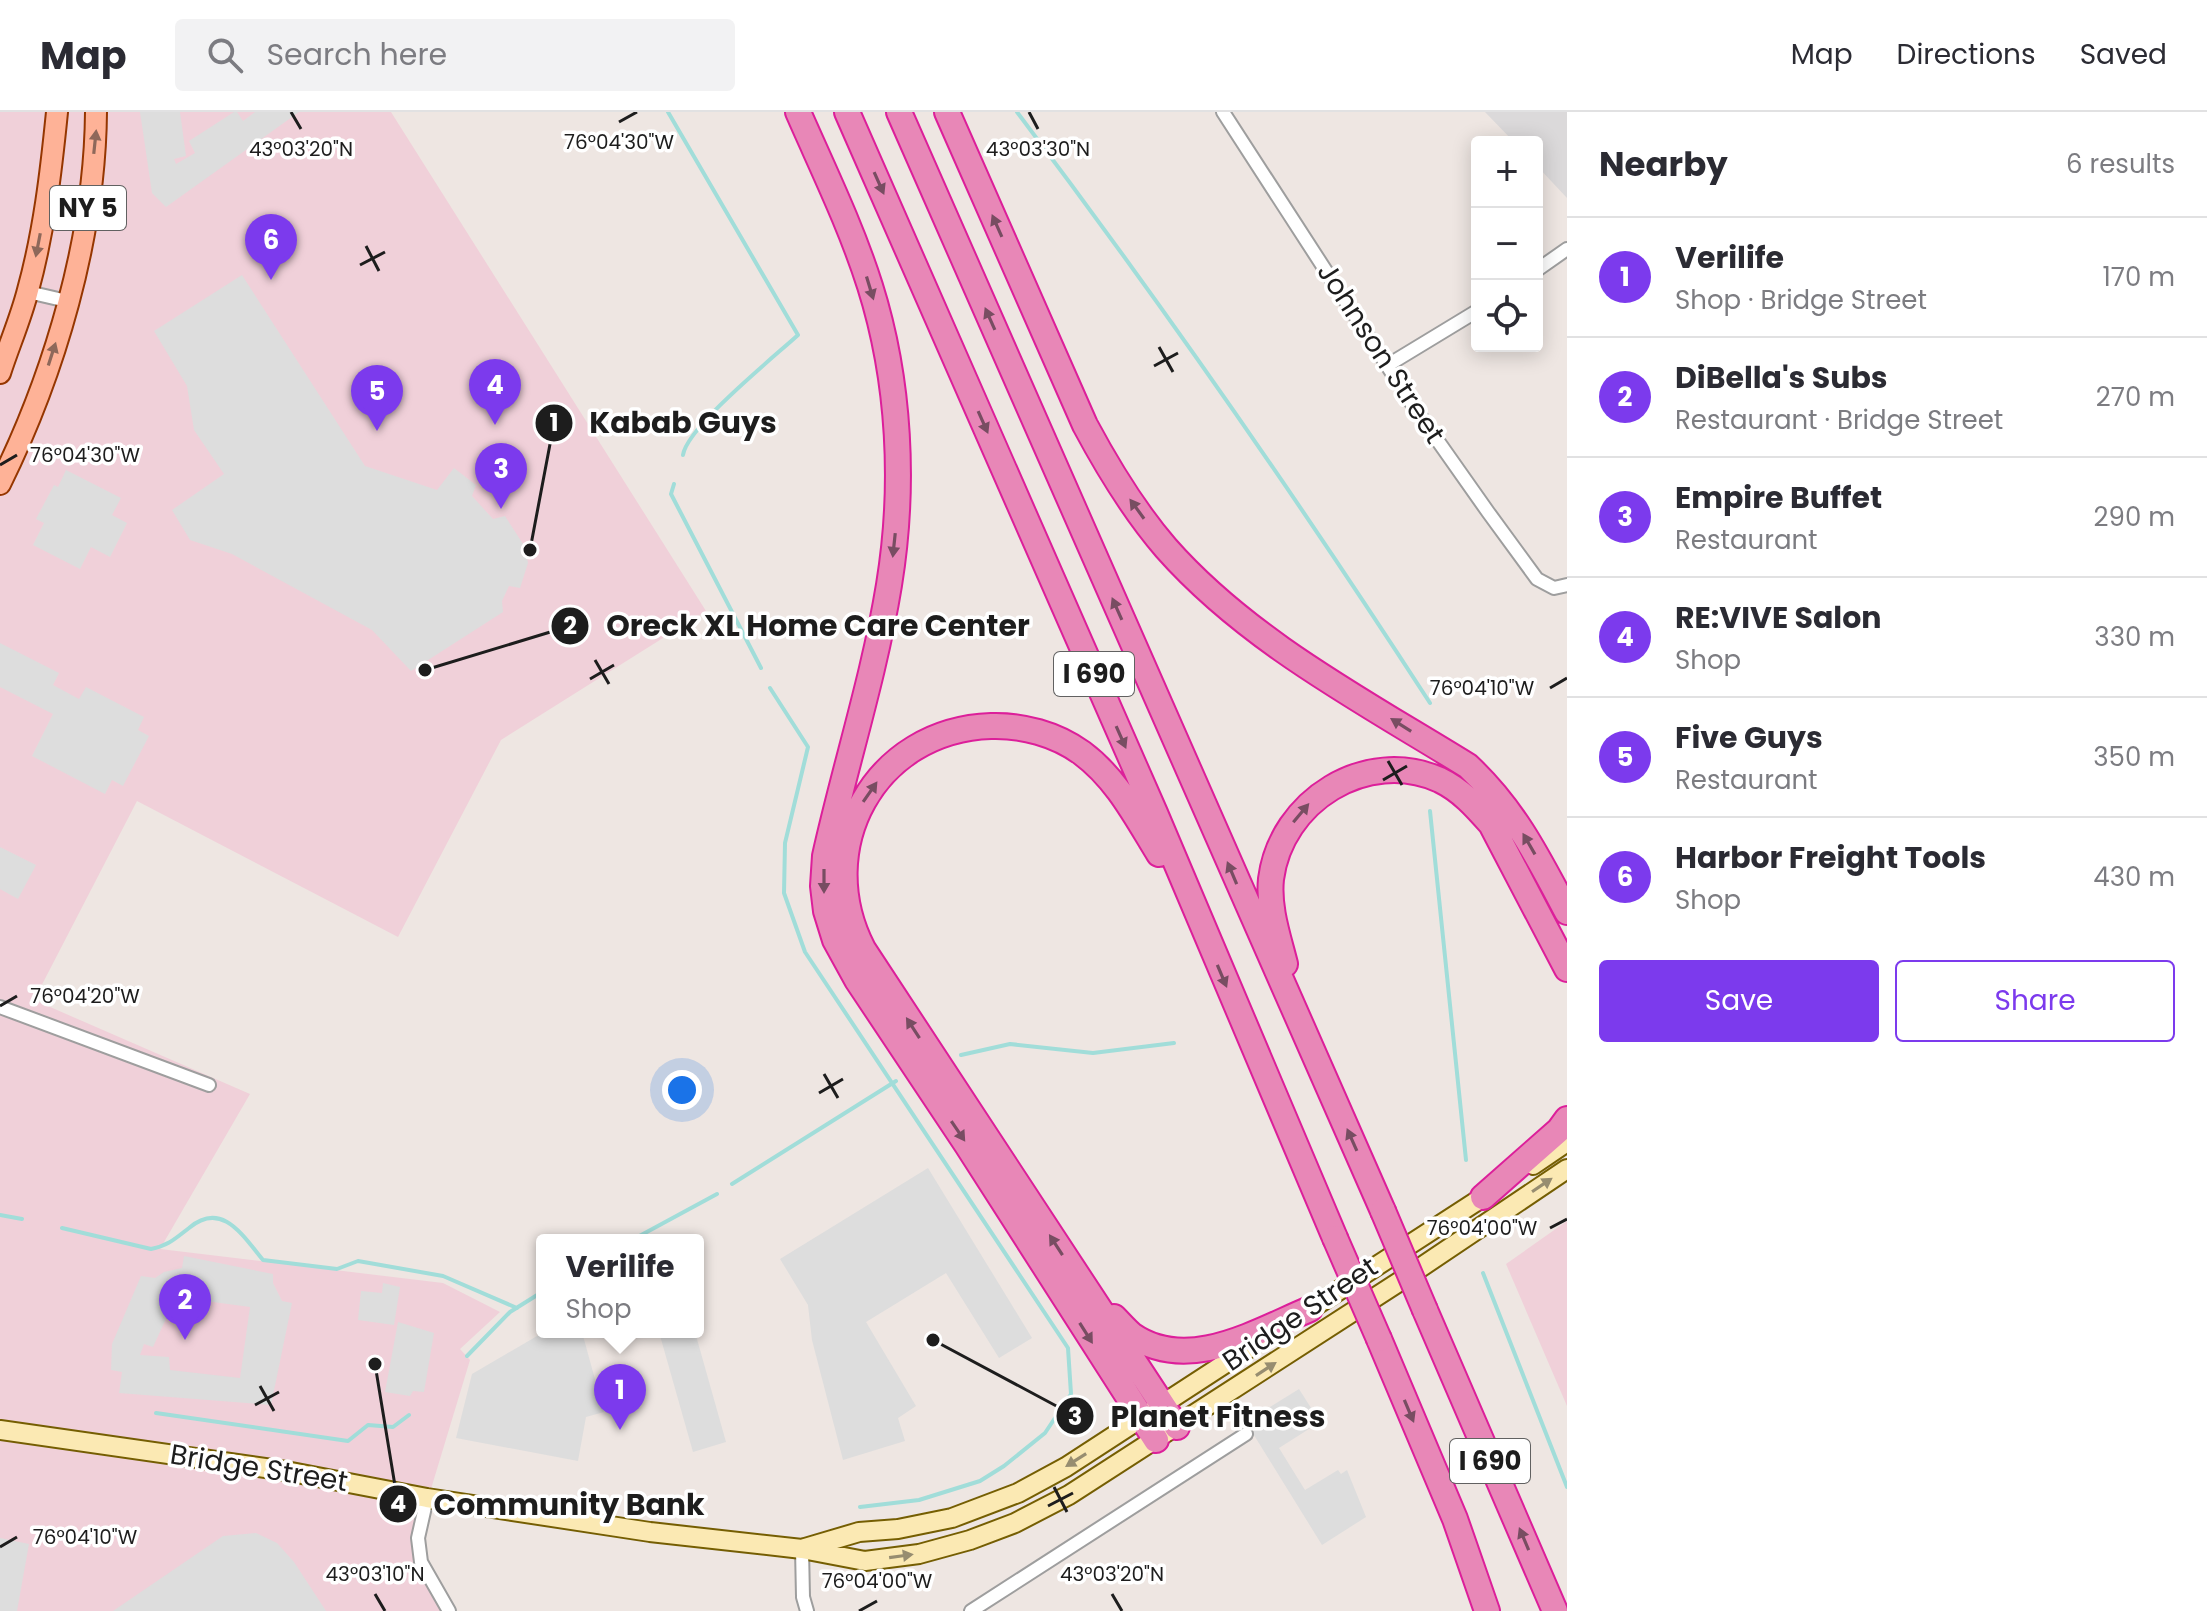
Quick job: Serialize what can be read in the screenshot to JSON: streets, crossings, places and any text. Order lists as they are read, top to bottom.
{
  "streets": {
    "highway": ["I 690"],
    "main road": ["NY 5", "Bridge Street"],
    "street": ["Johnson Street"]
  },
  "places": [
    "Kabab Guys",
    "Oreck XL Home Care Center",
    "Planet Fitness",
    "Community Bank"
  ],
  "page": {
    "header": "Map",
    "search": "Search here",
    "nav": ["Map", "Directions", "Saved"],
    "heading": ["Nearby", "6 results"],
    "map_buttons": ["+", "−"],
    "pins": [
      "6",
      "4",
      "5",
      "3",
      "2",
      "1"
    ],
    "list": [
      {
        "mark": "1",
        "name": "Verilife",
        "note": "Shop · Bridge Street",
        "value": "170 m"
      },
      {
        "mark": "2",
        "name": "DiBella's Subs",
        "note": "Restaurant · Bridge Street",
        "value": "270 m"
      },
      {
        "mark": "3",
        "name": "Empire Buffet",
        "note": "Restaurant",
        "value": "290 m"
      },
      {
        "mark": "4",
        "name": "RE:VIVE Salon",
        "note": "Shop",
        "value": "330 m"
      },
      {
        "mark": "5",
        "name": "Five Guys",
        "note": "Restaurant",
        "value": "350 m"
      },
      {
        "mark": "6",
        "name": "Harbor Freight Tools",
        "note": "Shop",
        "value": "430 m"
      }
    ],
    "buttons": ["Save", "Share"],
    "popup": ["Verilife", "Shop"]
  },
  "coordinates": [
    "76°04'30\"W",
    "43°03'20\"N",
    "43°03'30\"N",
    "76°04'10\"W",
    "76°04'20\"W",
    "76°04'00\"W",
    "43°03'10\"N"
  ]
}
